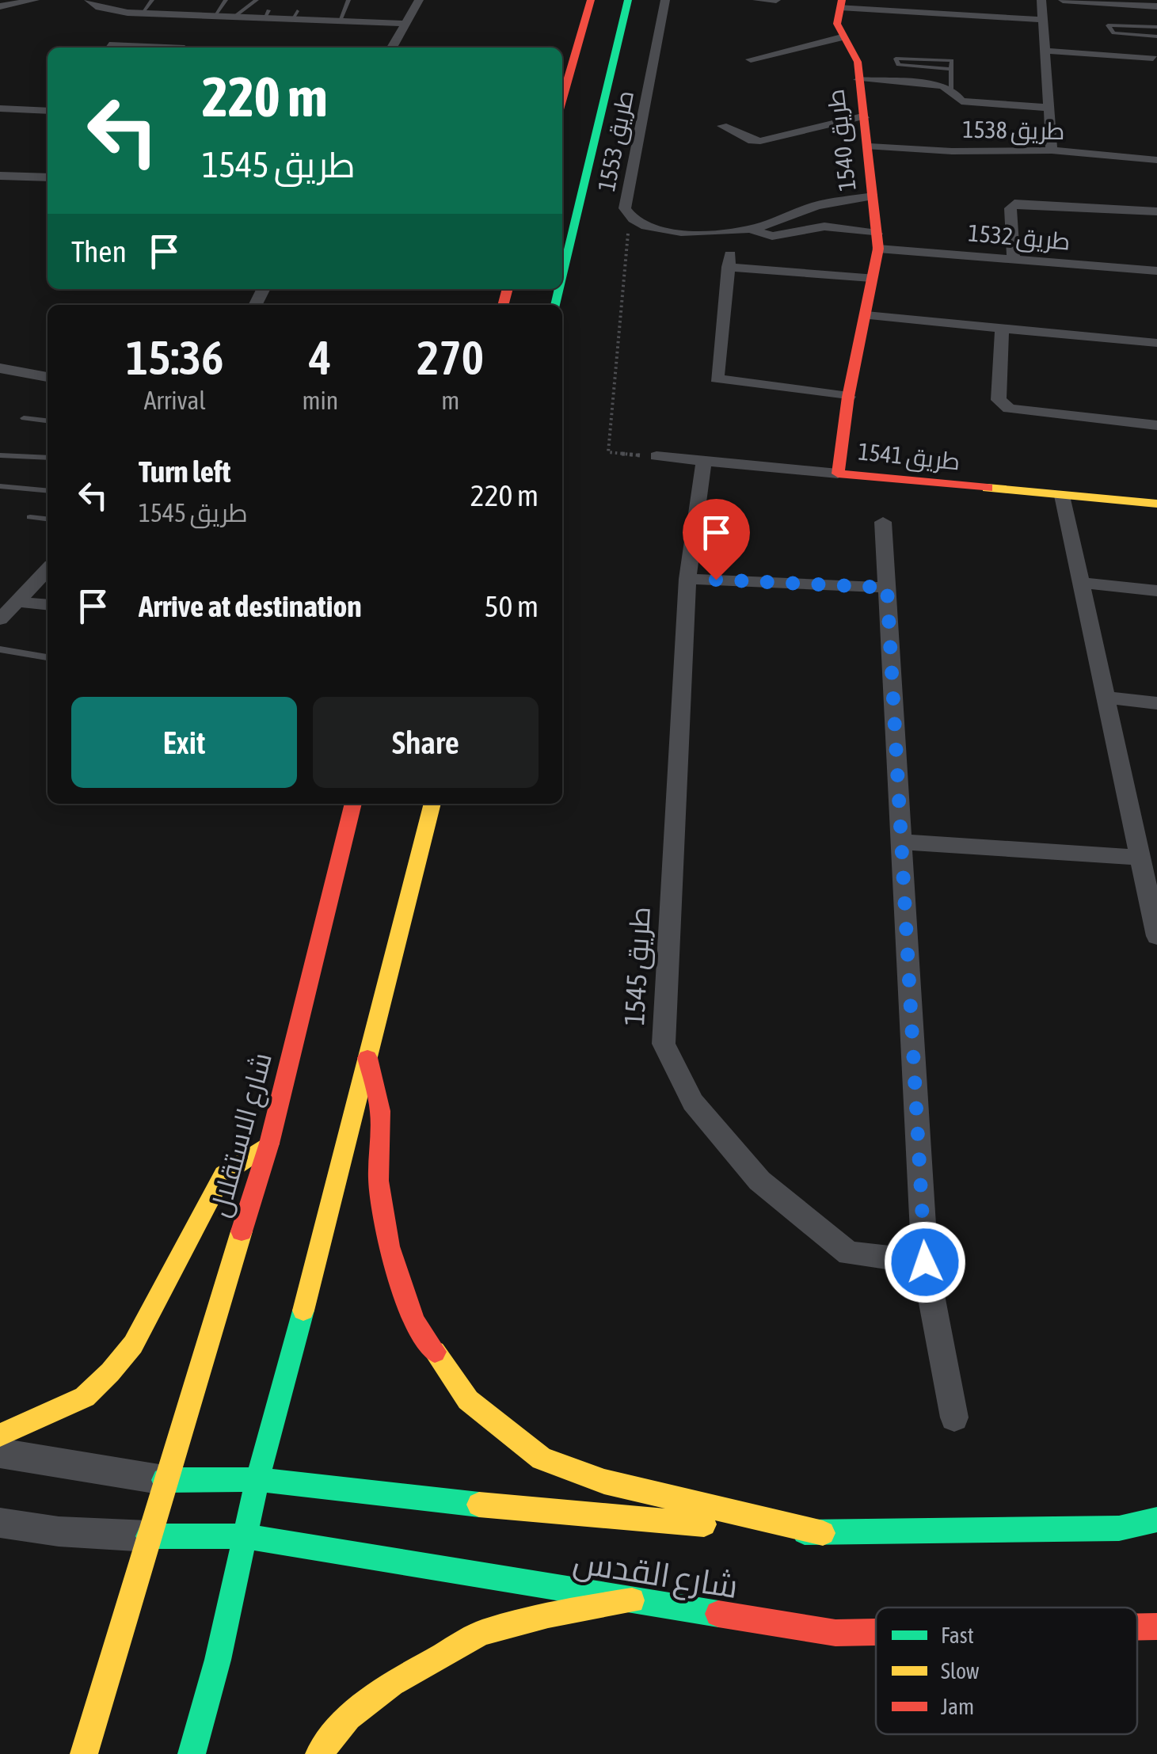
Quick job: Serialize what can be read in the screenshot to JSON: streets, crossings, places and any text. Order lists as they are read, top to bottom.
{
  "streets": {
    "main road": [
      "طريق 1540",
      "طريق 1541",
      "شارع الاستقلال",
      "شارع القدس"
    ],
    "street": [
      "طريق 1538",
      "طريق 1553",
      "طريق 1532",
      "طريق 1545"
    ]
  },
  "crossings": [
    ["طريق 1538", "طريق 1540"],
    ["طريق 1540", "طريق 1553"],
    ["طريق 1540", "طريق 1532"],
    ["طريق 1540", "طريق 1541"],
    ["طريق 1553", "طريق 1532"],
    ["طريق 1541", "طريق 1545"],
    ["شارع الاستقلال", "شارع القدس"]
  ],
  "legend": ["Fast", "Slow", "Jam"],
  "page": {
    "turn": ["220 m", "طريق 1545"],
    "then": "Then",
    "eta": [
      "15:36",
      "Arrival",
      "4",
      "min",
      "270",
      "m"
    ],
    "list": [
      {
        "name": "Turn left",
        "note": "طريق 1545",
        "value": "220 m"
      },
      {
        "name": "Arrive at destination",
        "value": "50 m"
      }
    ],
    "buttons": ["Exit", "Share"]
  }
}
